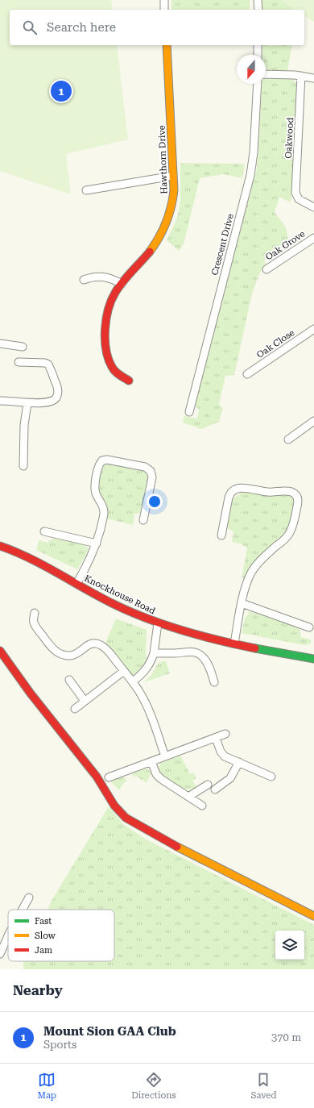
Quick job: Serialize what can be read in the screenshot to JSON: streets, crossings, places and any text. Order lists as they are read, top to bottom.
{
  "streets": {
    "street": [
      "Oakwood",
      "Hawthorn Drive",
      "Crescent Drive",
      "Oak Grove",
      "Oak Close",
      "Knockhouse Road"
    ]
  },
  "legend": ["Fast", "Slow", "Jam"],
  "north": "bottom",
  "page": {
    "search": "Search here",
    "pins": "1",
    "heading": "Nearby",
    "list": [
      {
        "mark": "1",
        "name": "Mount Sion GAA Club",
        "note": "Sports",
        "value": "370 m"
      }
    ],
    "nav": ["Map", "Directions", "Saved"]
  }
}
